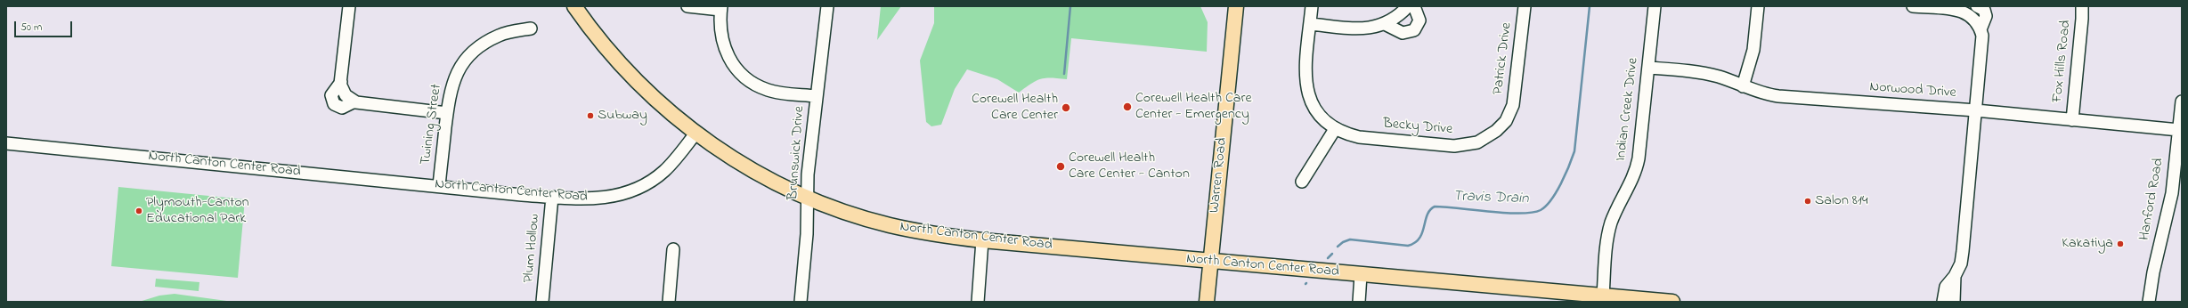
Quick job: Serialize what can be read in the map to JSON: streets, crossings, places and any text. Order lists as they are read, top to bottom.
{
  "streets": {
    "main road": ["North Canton Center Road", "Warren Road"],
    "street": [
      "Patrick Drive",
      "Fox Hills Road",
      "Norwood Drive",
      "Indian Creek Drive",
      "Twining Street",
      "Becky Drive",
      "Brunswick Drive",
      "Hanford Road",
      "Plum Hollow"
    ]
  },
  "crossings": [
    ["Patrick Drive", "Becky Drive"],
    ["Fox Hills Road", "Norwood Drive"],
    ["Norwood Drive", "Indian Creek Drive"],
    ["Norwood Drive", "Hanford Road"],
    ["Indian Creek Drive", "North Canton Center Road"],
    ["Twining Street", "North Canton Center Road"],
    ["Brunswick Drive", "North Canton Center Road"],
    ["North Canton Center Road", "Warren Road"],
    ["North Canton Center Road", "Plum Hollow"]
  ],
  "water": ["Travis Drain"],
  "places": [
    "Corewell Health Care Center - Emergency",
    "Corewell Health Care Center",
    "Subway",
    "Corewell Health Care Center - Canton",
    "Salon 814",
    "Plymouth-Canton Educational Park",
    "Kakatiya"
  ],
  "scale_bar": "50 m"
}
